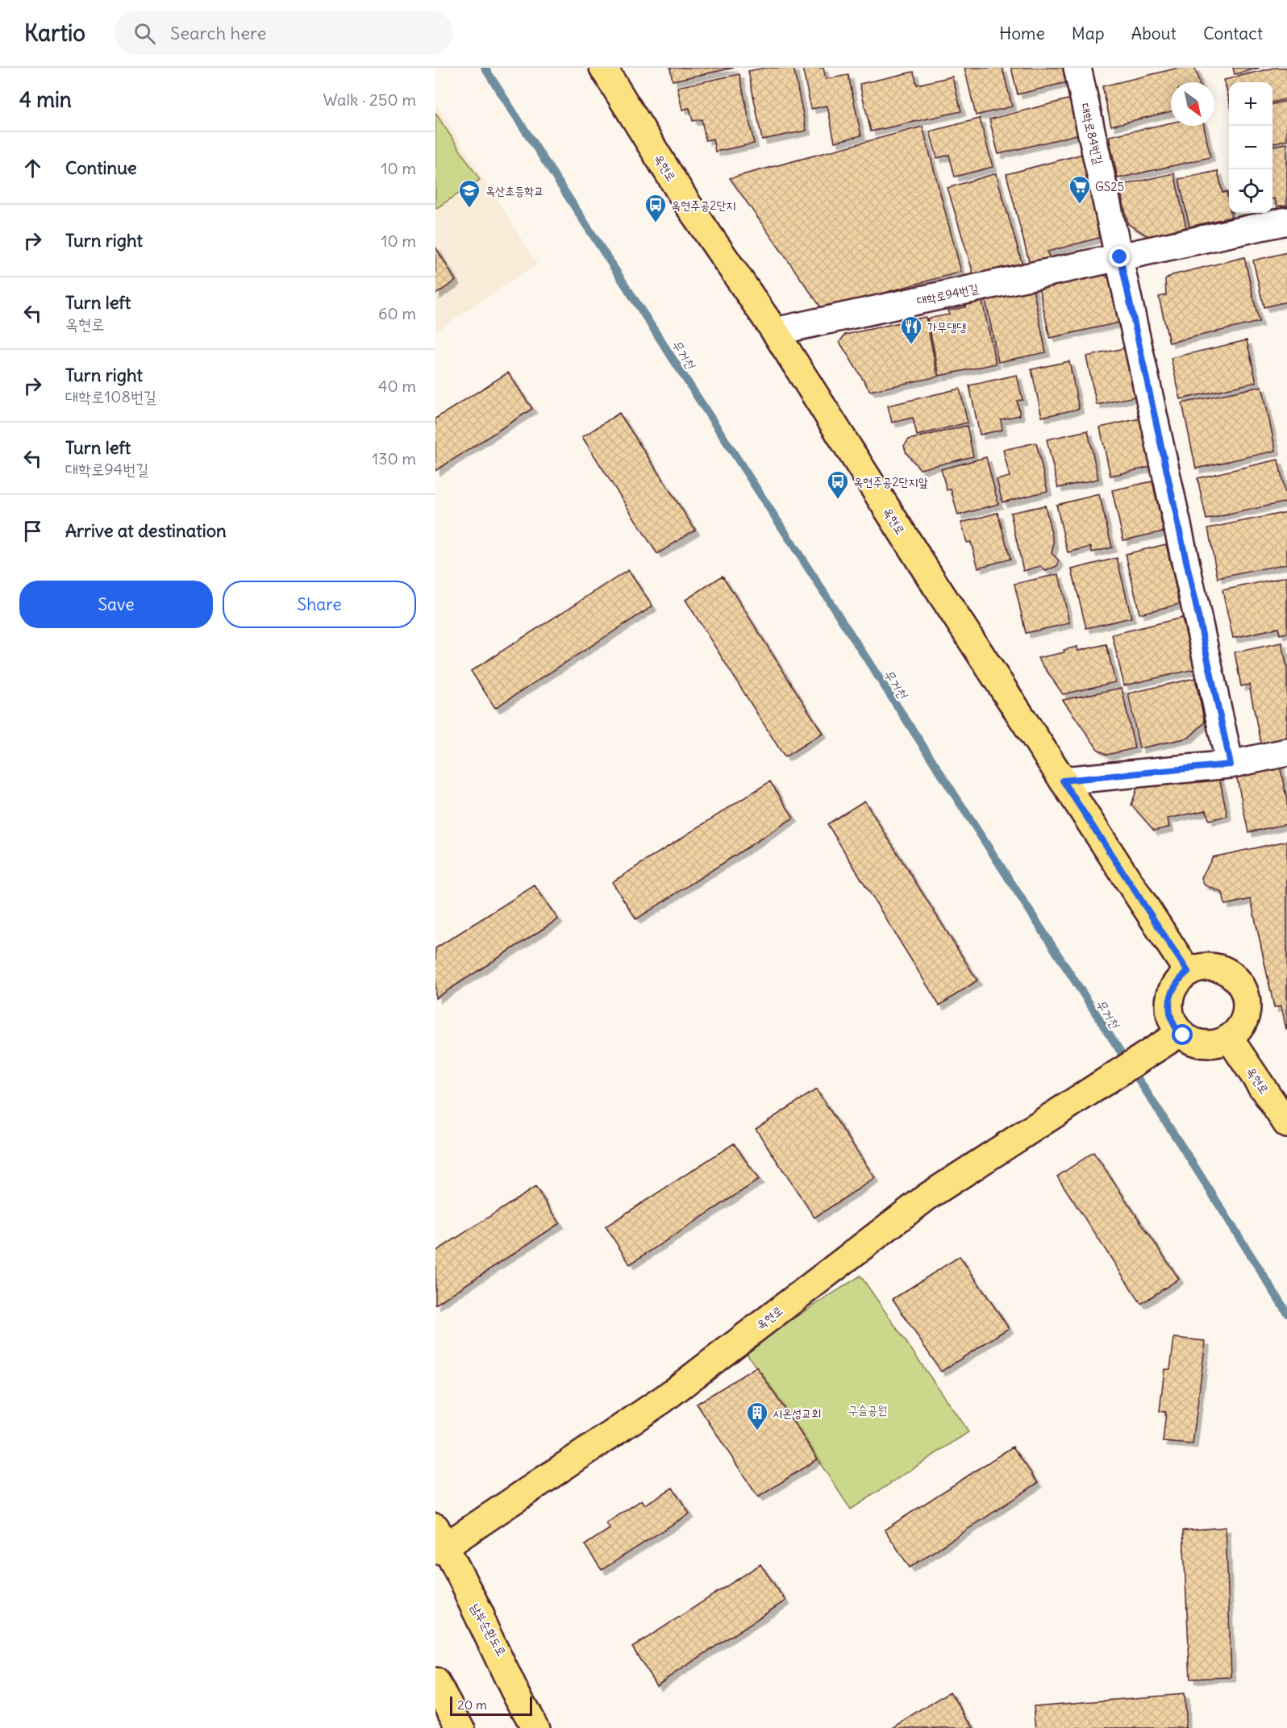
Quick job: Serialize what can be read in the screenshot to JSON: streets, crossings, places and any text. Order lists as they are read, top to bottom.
{
  "streets": {
    "main road": ["옥현로", "남부순환도로"],
    "street": ["대학로84번길", "대학로94번길"]
  },
  "crossings": [
    ["대학로84번길", "대학로94번길"],
    ["옥현로", "대학로94번길"],
    ["옥현로", "남부순환도로"]
  ],
  "water": ["무거천"],
  "parks": ["구슬공원"],
  "places": {
    "supermarket": ["GS25"],
    "school or university": ["옥산초등학교"],
    "bus stop": ["옥현주공2단지", "옥현주공2단지앞"],
    "restaurant": ["가무댕댕"],
    "building": ["시온성교회"]
  },
  "scale_bar": "20 m",
  "north": "bottom right",
  "page": {
    "header": "Kartio",
    "search": "Search here",
    "nav": [
      "Home",
      "Map",
      "About",
      "Contact"
    ],
    "heading": ["4 min", "Walk · 250 m"],
    "map_buttons": ["+", "−"],
    "list": [
      ["Continue", "10 m"],
      ["Turn right", "10 m"],
      ["Turn left", "옥현로", "60 m"],
      ["Turn right", "대학로108번길", "40 m"],
      ["Turn left", "대학로94번길", "130 m"],
      "Arrive at destination"
    ],
    "buttons": ["Save", "Share"],
    "scale": "20 m"
  }
}
